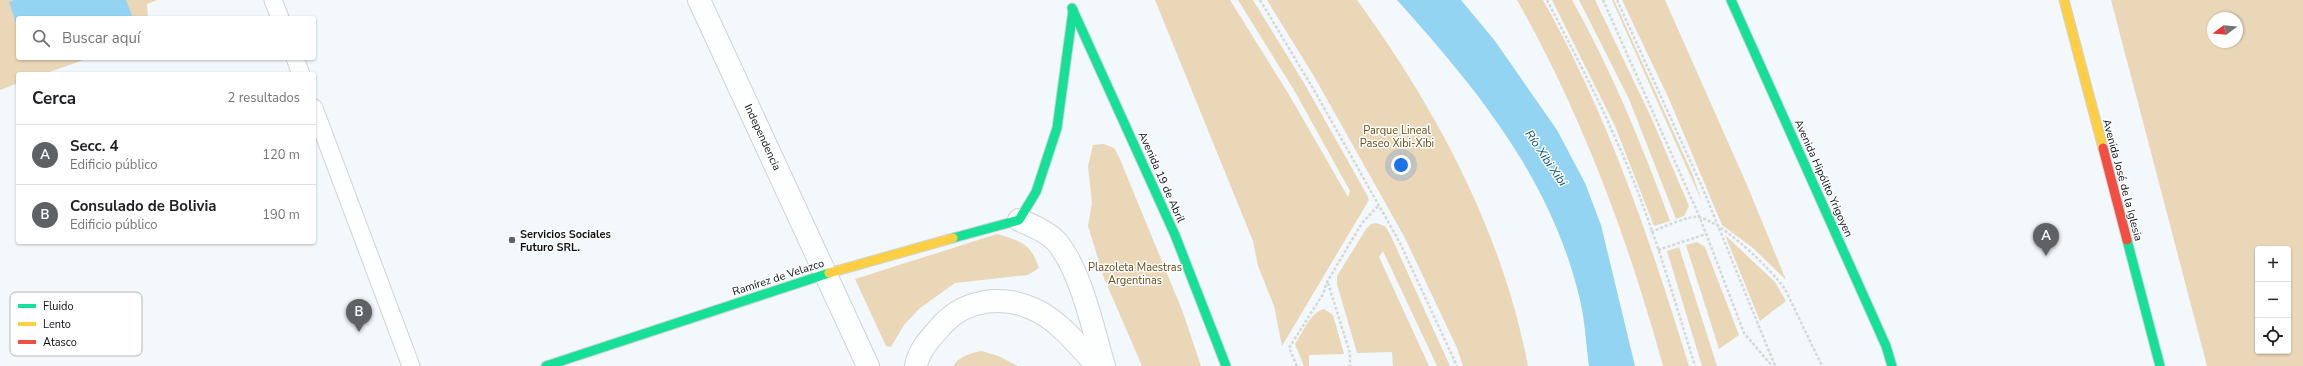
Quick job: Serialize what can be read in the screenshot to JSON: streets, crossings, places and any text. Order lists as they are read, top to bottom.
{
  "streets": {
    "main road": [
      "Avenida 19 de Abril",
      "Avenida Hipólito Yrigoyen",
      "Avenida José de la Iglesia",
      "Ramírez de Velazco"
    ],
    "street": ["Independencia"]
  },
  "crossings": [
    ["Independencia", "Ramírez de Velazco"]
  ],
  "water": ["Río Xibi Xibi"],
  "parks": ["Parque Lineal Paseo Xibi-Xibi", "Plazoleta Maestras Argentinas"],
  "places": ["Servicios Sociales Futuro SRL."],
  "legend": ["Fluido", "Lento", "Atasco"],
  "north": "left",
  "page": {
    "search": "Buscar aquí",
    "heading": ["Cerca", "2 resultados"],
    "list": [
      {
        "mark": "A",
        "name": "Secc. 4",
        "note": "Edificio público",
        "value": "120 m"
      },
      {
        "mark": "B",
        "name": "Consulado de Bolivia",
        "note": "Edificio público",
        "value": "190 m"
      }
    ],
    "pins": ["A", "B"],
    "map_buttons": ["+", "−"]
  }
}
